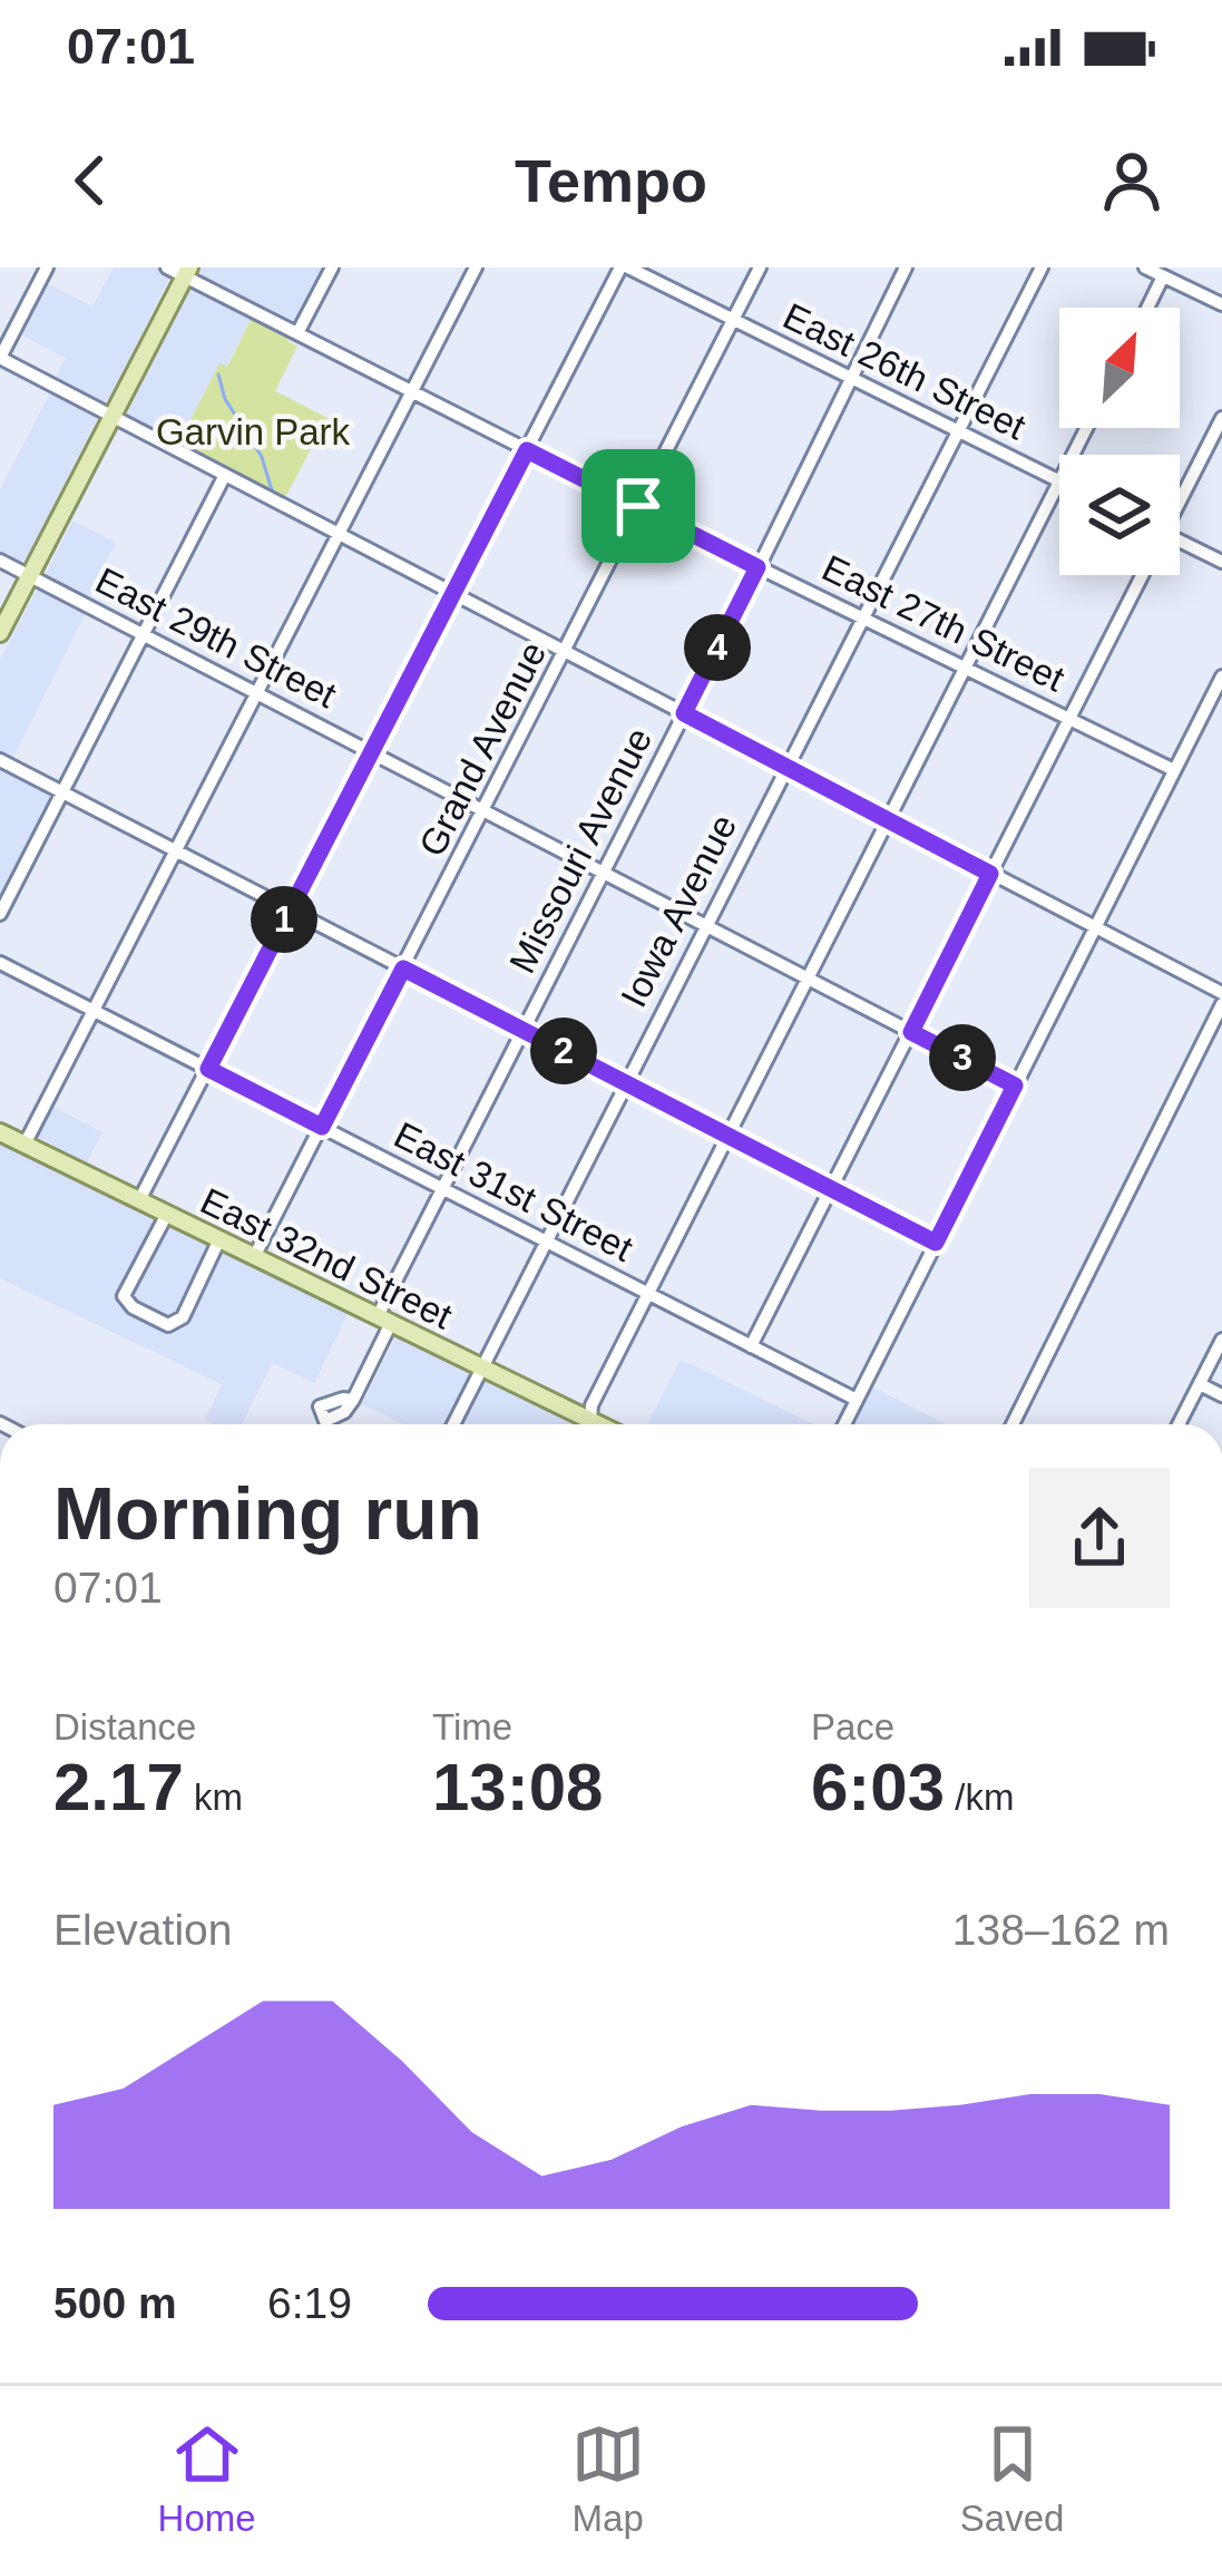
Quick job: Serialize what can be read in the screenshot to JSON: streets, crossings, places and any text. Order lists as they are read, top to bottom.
{
  "streets": {
    "main road": ["East 32nd Street"],
    "street": [
      "East 26th Street",
      "East 27th Street",
      "East 29th Street",
      "Grand Avenue",
      "Missouri Avenue",
      "Iowa Avenue",
      "East 31st Street"
    ]
  },
  "crossings": [
    ["East 26th Street", "Grand Avenue"],
    ["East 26th Street", "Missouri Avenue"],
    ["East 26th Street", "Iowa Avenue"],
    ["East 27th Street", "Grand Avenue"],
    ["East 27th Street", "Missouri Avenue"],
    ["East 27th Street", "Iowa Avenue"],
    ["East 29th Street", "Grand Avenue"],
    ["East 29th Street", "Missouri Avenue"],
    ["East 29th Street", "Iowa Avenue"],
    ["Grand Avenue", "East 31st Street"],
    ["Grand Avenue", "East 32nd Street"],
    ["Missouri Avenue", "East 31st Street"],
    ["Missouri Avenue", "East 32nd Street"],
    ["Iowa Avenue", "East 31st Street"],
    ["Iowa Avenue", "East 32nd Street"]
  ],
  "parks": ["Garvin Park"],
  "north": "top right",
  "page": {
    "status": "07:01",
    "header": "Tempo",
    "pins": [
      "4",
      "1",
      "2",
      "3"
    ],
    "heading": ["Morning run", "07:01"],
    "stats": [
      ["Distance", "2.17 km"],
      ["Time", "13:08"],
      ["Pace", "6:03 /km"]
    ],
    "chart": ["Elevation", "138–162 m"],
    "list": [
      {
        "name": "500 m",
        "note": "6:19"
      }
    ],
    "tabs": ["Home", "Map", "Saved"]
  }
}
